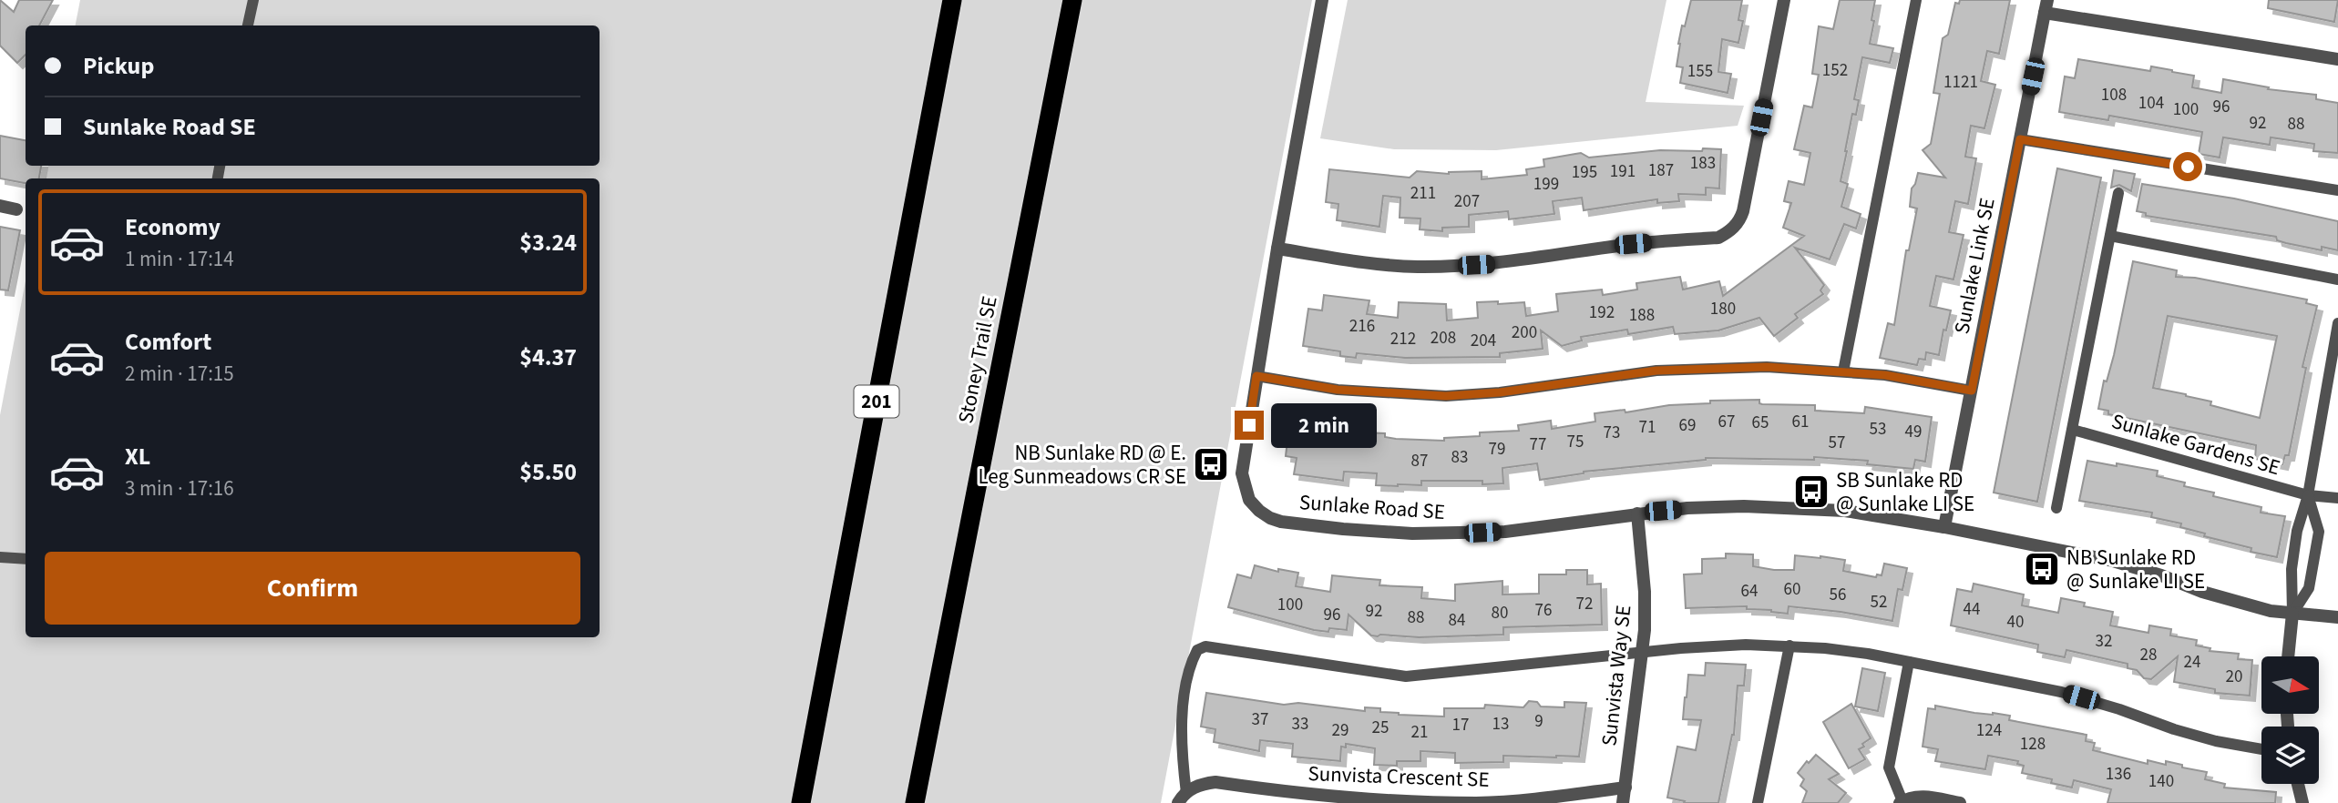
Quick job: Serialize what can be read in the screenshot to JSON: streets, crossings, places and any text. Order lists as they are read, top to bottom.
{
  "streets": {
    "highway": ["Stoney Trail SE", "201"],
    "street": [
      "Sunlake Link SE",
      "Sunlake Road SE",
      "Sunvista Way SE",
      "Sunvista Crescent SE"
    ],
    "lane": ["Sunlake Gardens SE"]
  },
  "crossings": [
    ["Sunlake Link SE", "Sunlake Road SE"],
    ["Sunlake Road SE", "Sunvista Way SE"],
    ["Sunvista Way SE", "Sunvista Crescent SE"]
  ],
  "places": {
    "bus stop": ["NB Sunlake RD @ E. Leg Sunmeadows CR SE", "SB Sunlake RD @ Sunlake LI SE", "NB Sunlake RD @ Sunlake LI SE"]
  },
  "house_numbers": [
    "152",
    "155",
    "1121",
    "108",
    "104",
    "96",
    "100",
    "92",
    "88",
    "183",
    "187",
    "191",
    "195",
    "199",
    "211",
    "207",
    "180",
    "192",
    "188",
    "216",
    "200",
    "208",
    "212",
    "204",
    "67",
    "61",
    "65",
    "69",
    "71",
    "53",
    "49",
    "73",
    "75",
    "57",
    "77",
    "79",
    "83",
    "87",
    "60",
    "64",
    "56",
    "52",
    "72",
    "100",
    "44",
    "76",
    "92",
    "80",
    "96",
    "88",
    "84",
    "40",
    "32",
    "28",
    "24",
    "20",
    "37",
    "9",
    "33",
    "13",
    "17",
    "25",
    "29",
    "124",
    "21",
    "128",
    "136",
    "140"
  ],
  "north": "right",
  "page": {
    "banner": ["Pickup", "Sunlake Road SE"],
    "list": [
      {
        "name": "Economy",
        "note": "1 min · 17:14",
        "value": "$3.24"
      },
      {
        "name": "Comfort",
        "note": "2 min · 17:15",
        "value": "$4.37"
      },
      {
        "name": "XL",
        "note": "3 min · 17:16",
        "value": "$5.50"
      }
    ],
    "bubble": "2 min",
    "buttons": "Confirm"
  }
}
